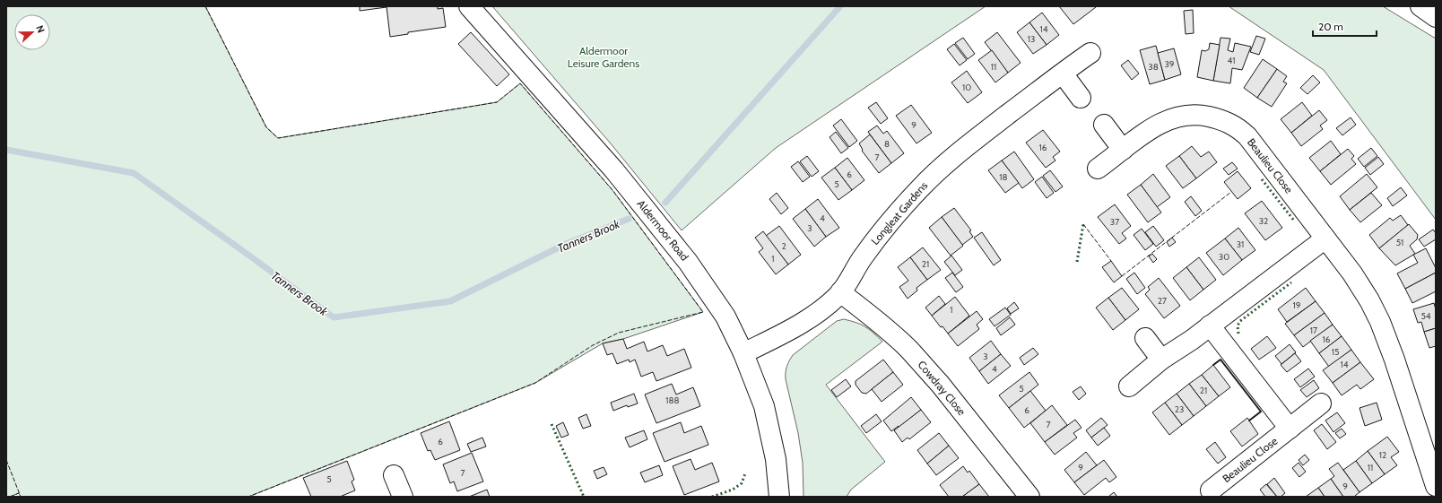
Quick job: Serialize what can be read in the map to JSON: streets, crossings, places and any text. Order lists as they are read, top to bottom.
{
  "streets": {
    "street": [
      "Beaulieu Close",
      "Longleat Gardens",
      "Aldermoor Road",
      "Cowdray Close"
    ]
  },
  "crossings": [
    ["Longleat Gardens", "Aldermoor Road"],
    ["Longleat Gardens", "Cowdray Close"]
  ],
  "water": ["Tanners Brook"],
  "parks": ["Aldermoor Leisure Gardens"],
  "house_numbers": [
    "14",
    "13",
    "41",
    "39",
    "11",
    "38",
    "10",
    "9",
    "8",
    "16",
    "7",
    "6",
    "18",
    "5",
    "4",
    "32",
    "37",
    "3",
    "51",
    "31",
    "2",
    "30",
    "1",
    "21",
    "27",
    "19",
    "1",
    "54",
    "17",
    "16",
    "15",
    "3",
    "14",
    "4",
    "5",
    "21",
    "188",
    "23",
    "6",
    "7",
    "6",
    "12",
    "9",
    "11",
    "7",
    "5",
    "9"
  ],
  "scale_bar": "20 m",
  "north": "right"
}
